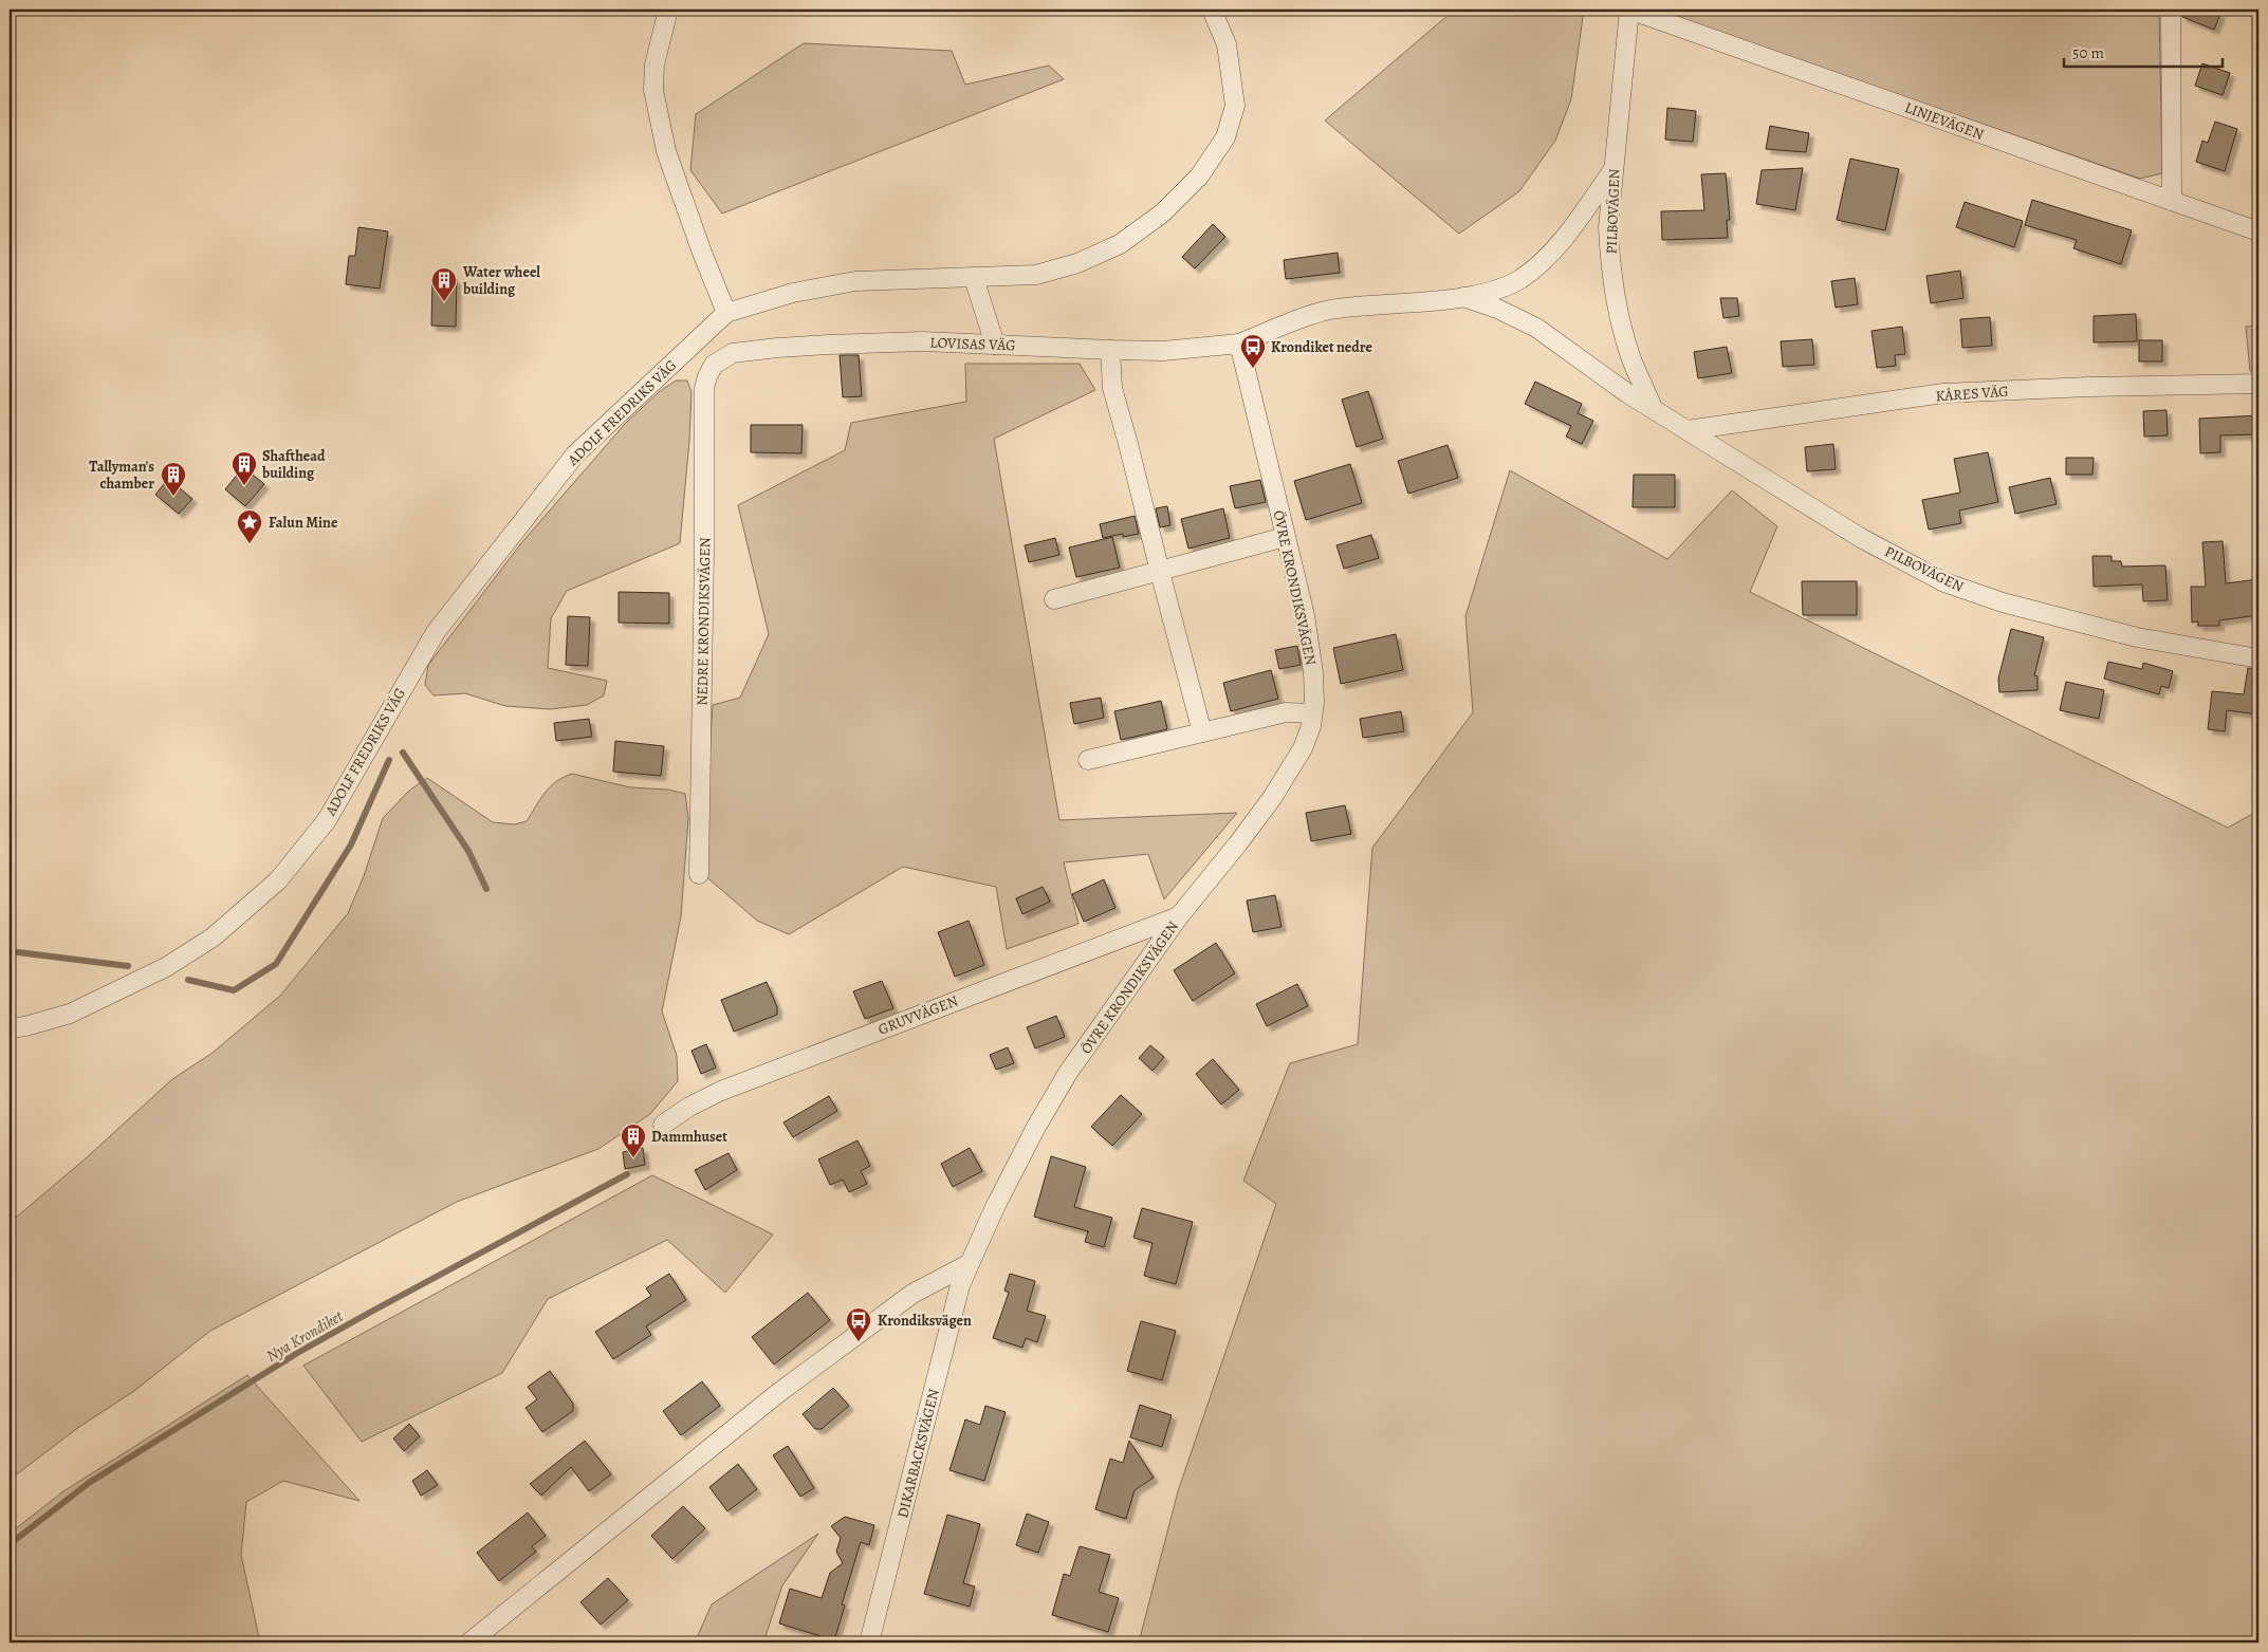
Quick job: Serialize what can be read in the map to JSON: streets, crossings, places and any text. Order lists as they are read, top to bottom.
{
  "streets": {
    "street": [
      "LINJEVÄGEN",
      "PILBOVÄGEN",
      "LOVISAS VÄG",
      "KÅRES VÄG",
      "ADOLF FREDRIKS VÄG",
      "ÖVRE KRONDIKSVÄGEN",
      "NEDRE KRONDIKSVÄGEN",
      "GRUVVÄGEN",
      "DIKARBACKSVÄGEN"
    ]
  },
  "crossings": [
    ["LINJEVÄGEN", "PILBOVÄGEN"],
    ["PILBOVÄGEN", "KÅRES VÄG"],
    ["LOVISAS VÄG", "ÖVRE KRONDIKSVÄGEN"],
    ["LOVISAS VÄG", "NEDRE KRONDIKSVÄGEN"],
    ["ÖVRE KRONDIKSVÄGEN", "GRUVVÄGEN"],
    ["ÖVRE KRONDIKSVÄGEN", "DIKARBACKSVÄGEN"]
  ],
  "water": ["Nya Krondiket"],
  "places": {
    "building": [
      "Water wheel building",
      "Shafthead building",
      "Tallyman's chamber",
      "Dammhuset"
    ],
    "bus stop": ["Krondiket nedre", "Krondiksvägen"],
    "place": ["Falun Mine"]
  },
  "scale_bar": "50 m"
}
